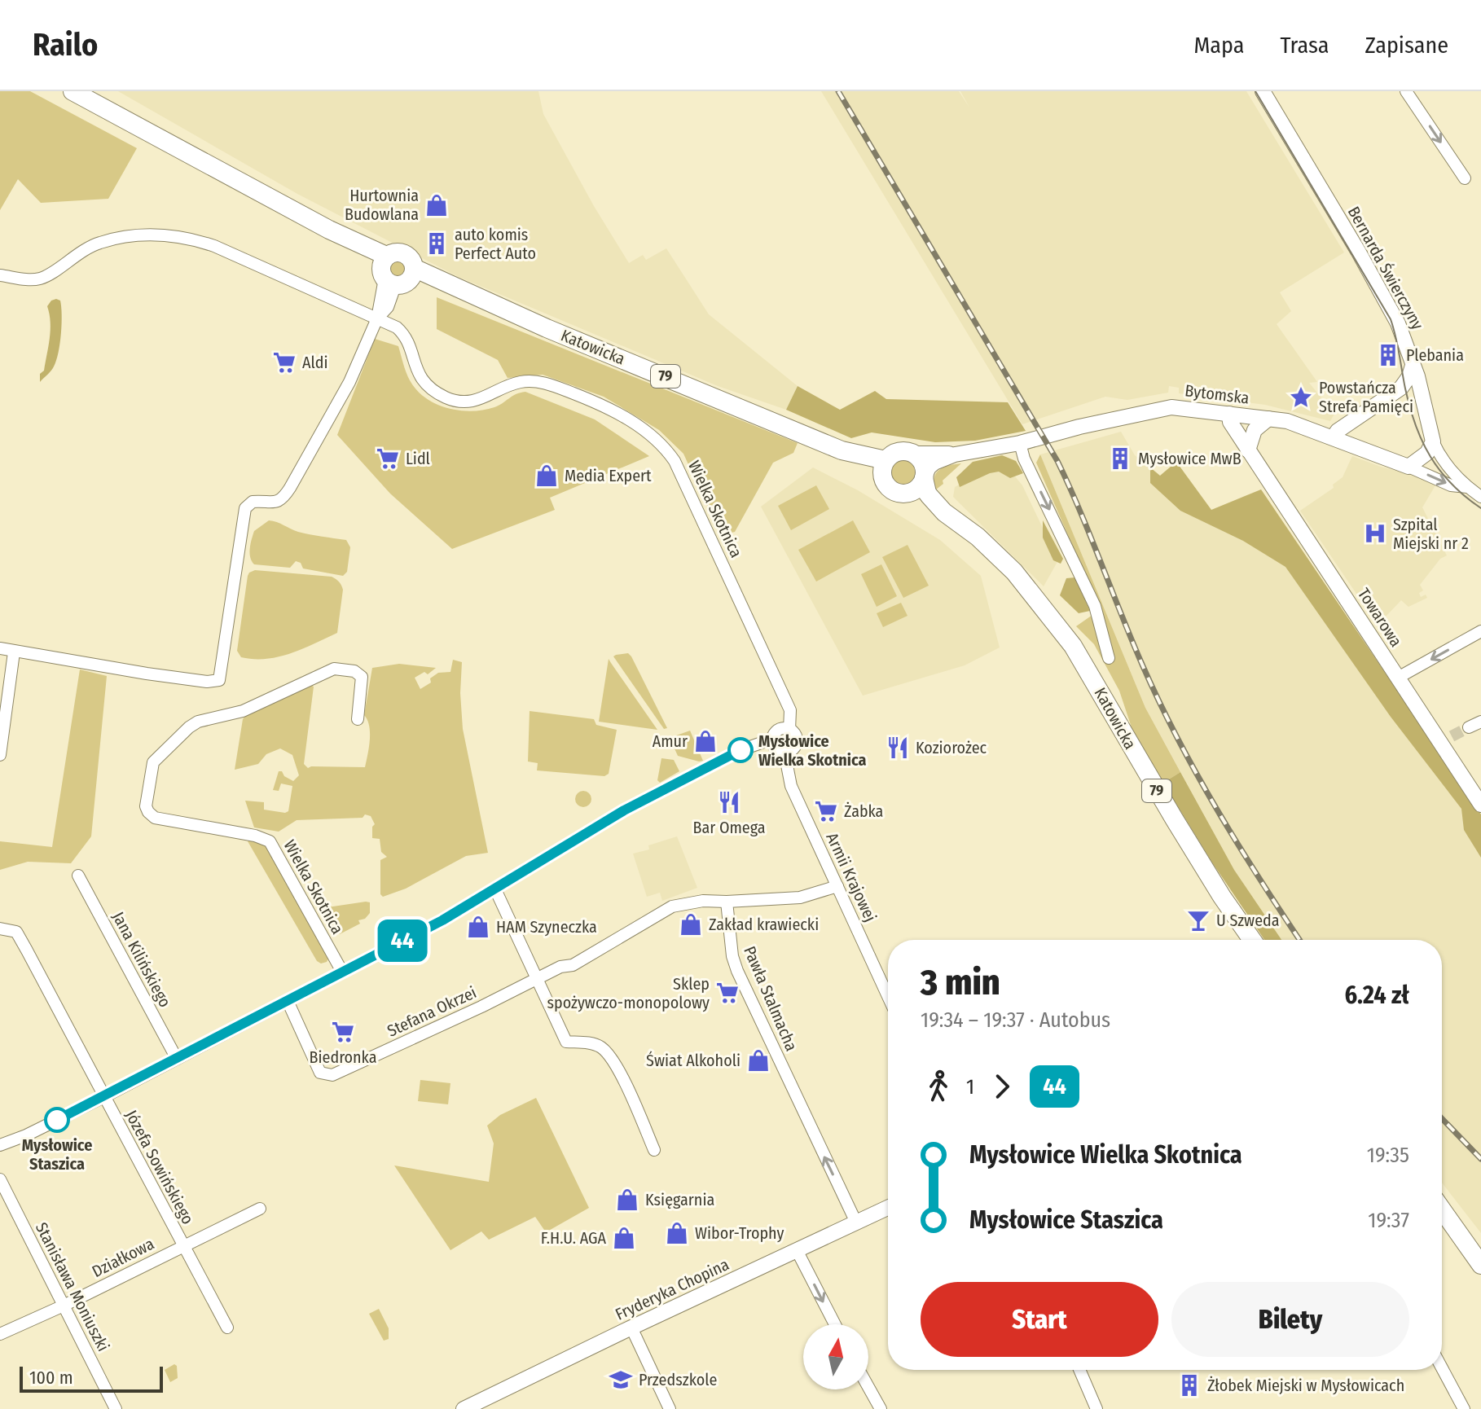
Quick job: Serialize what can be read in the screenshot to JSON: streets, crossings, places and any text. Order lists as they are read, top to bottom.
{
  "streets": {
    "main road": ["Katowicka", "79"],
    "street": [
      "Bernarda Świerczyny",
      "Bytomska",
      "Wielka Skotnica",
      "Towarowa",
      "Armii Krajowej",
      "Jana Kilińskiego",
      "Pawła Stalmacha",
      "Stefana Okrzei",
      "Józefa Sowińskiego",
      "Działkowa",
      "Stanisława Moniuszki",
      "Fryderyka Chopina"
    ]
  },
  "crossings": [
    ["Bernarda Świerczyny", "Bytomska"],
    ["Katowicka", "79"],
    ["Katowicka", "Bytomska"],
    ["79", "Bytomska"],
    ["Bytomska", "Towarowa"],
    ["Wielka Skotnica", "Armii Krajowej"],
    ["Pawła Stalmacha", "Fryderyka Chopina"],
    ["Józefa Sowińskiego", "Działkowa"],
    ["Działkowa", "Stanisława Moniuszki"]
  ],
  "one_way": ["Pawła Stalmacha"],
  "places": {
    "shop": [
      "Hurtownia Budowlana",
      "Media Expert",
      "Amur",
      "Zakład krawiecki",
      "HAM Szyneczka",
      "Świat Alkoholi",
      "Księgarnia",
      "Wibor-Trophy",
      "F.H.U. AGA"
    ],
    "building": [
      "auto komis Perfect Auto",
      "Plebania",
      "Mysłowice MwB",
      "Żłobek Miejski w Mysłowicach"
    ],
    "supermarket": [
      "Aldi",
      "Lidl",
      "Żabka",
      "Sklep spożywczo-monopolowy",
      "Biedronka"
    ],
    "place": ["Powstańcza Strefa Pamięci"],
    "hospital": ["Szpital Miejski nr 2"],
    "restaurant": ["Koziorożec", "Bar Omega"],
    "other": ["Mysłowice Wielka Skotnica", "Mysłowice Staszica"],
    "bar": ["U Szweda"],
    "school or university": ["Przedszkole"]
  },
  "lines": ["bus line 44"],
  "scale_bar": "100 m",
  "north": "top",
  "page": {
    "header": "Railo",
    "nav": ["Mapa", "Trasa", "Zapisane"],
    "on_map": "44",
    "heading": ["3 min", "19:34 – 19:37 · Autobus", "6.24 zł"],
    "legs": ["1", "44"],
    "list": [
      {
        "name": "Mysłowice Wielka Skotnica",
        "value": "19:35"
      },
      {
        "name": "Mysłowice Staszica",
        "value": "19:37"
      }
    ],
    "buttons": ["Start", "Bilety"],
    "scale": "100 m"
  }
}
